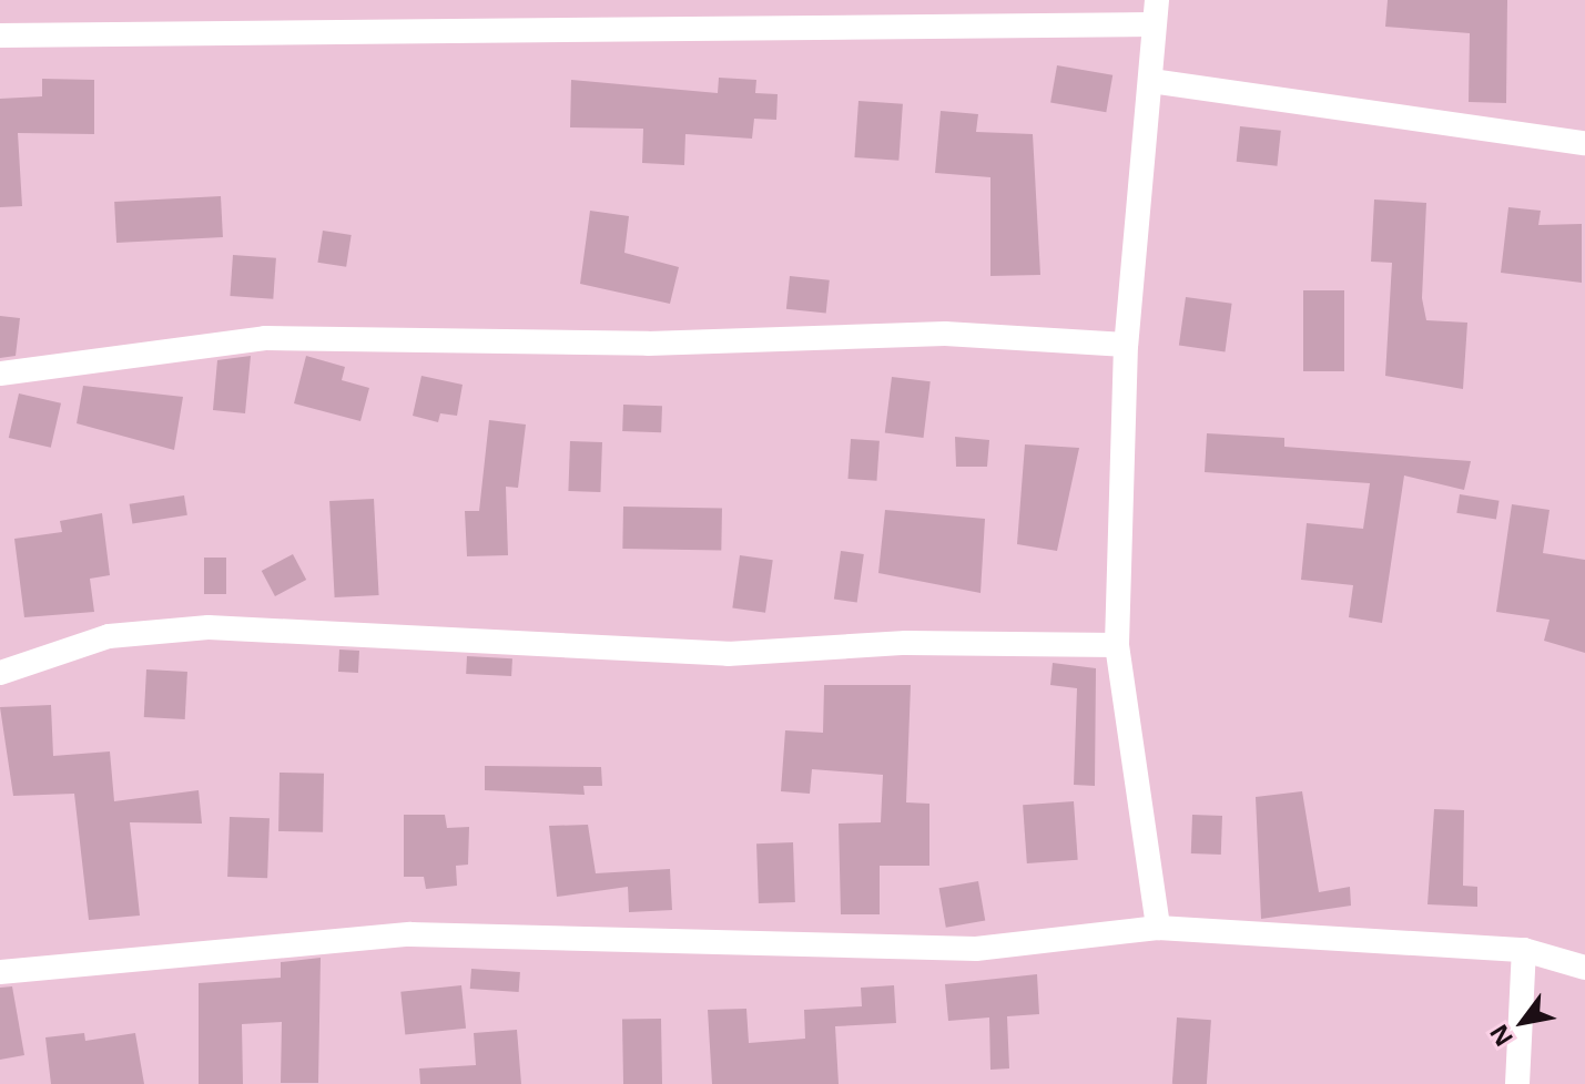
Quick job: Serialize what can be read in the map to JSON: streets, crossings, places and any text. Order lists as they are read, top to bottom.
{
  "north": "bottom left"
}
